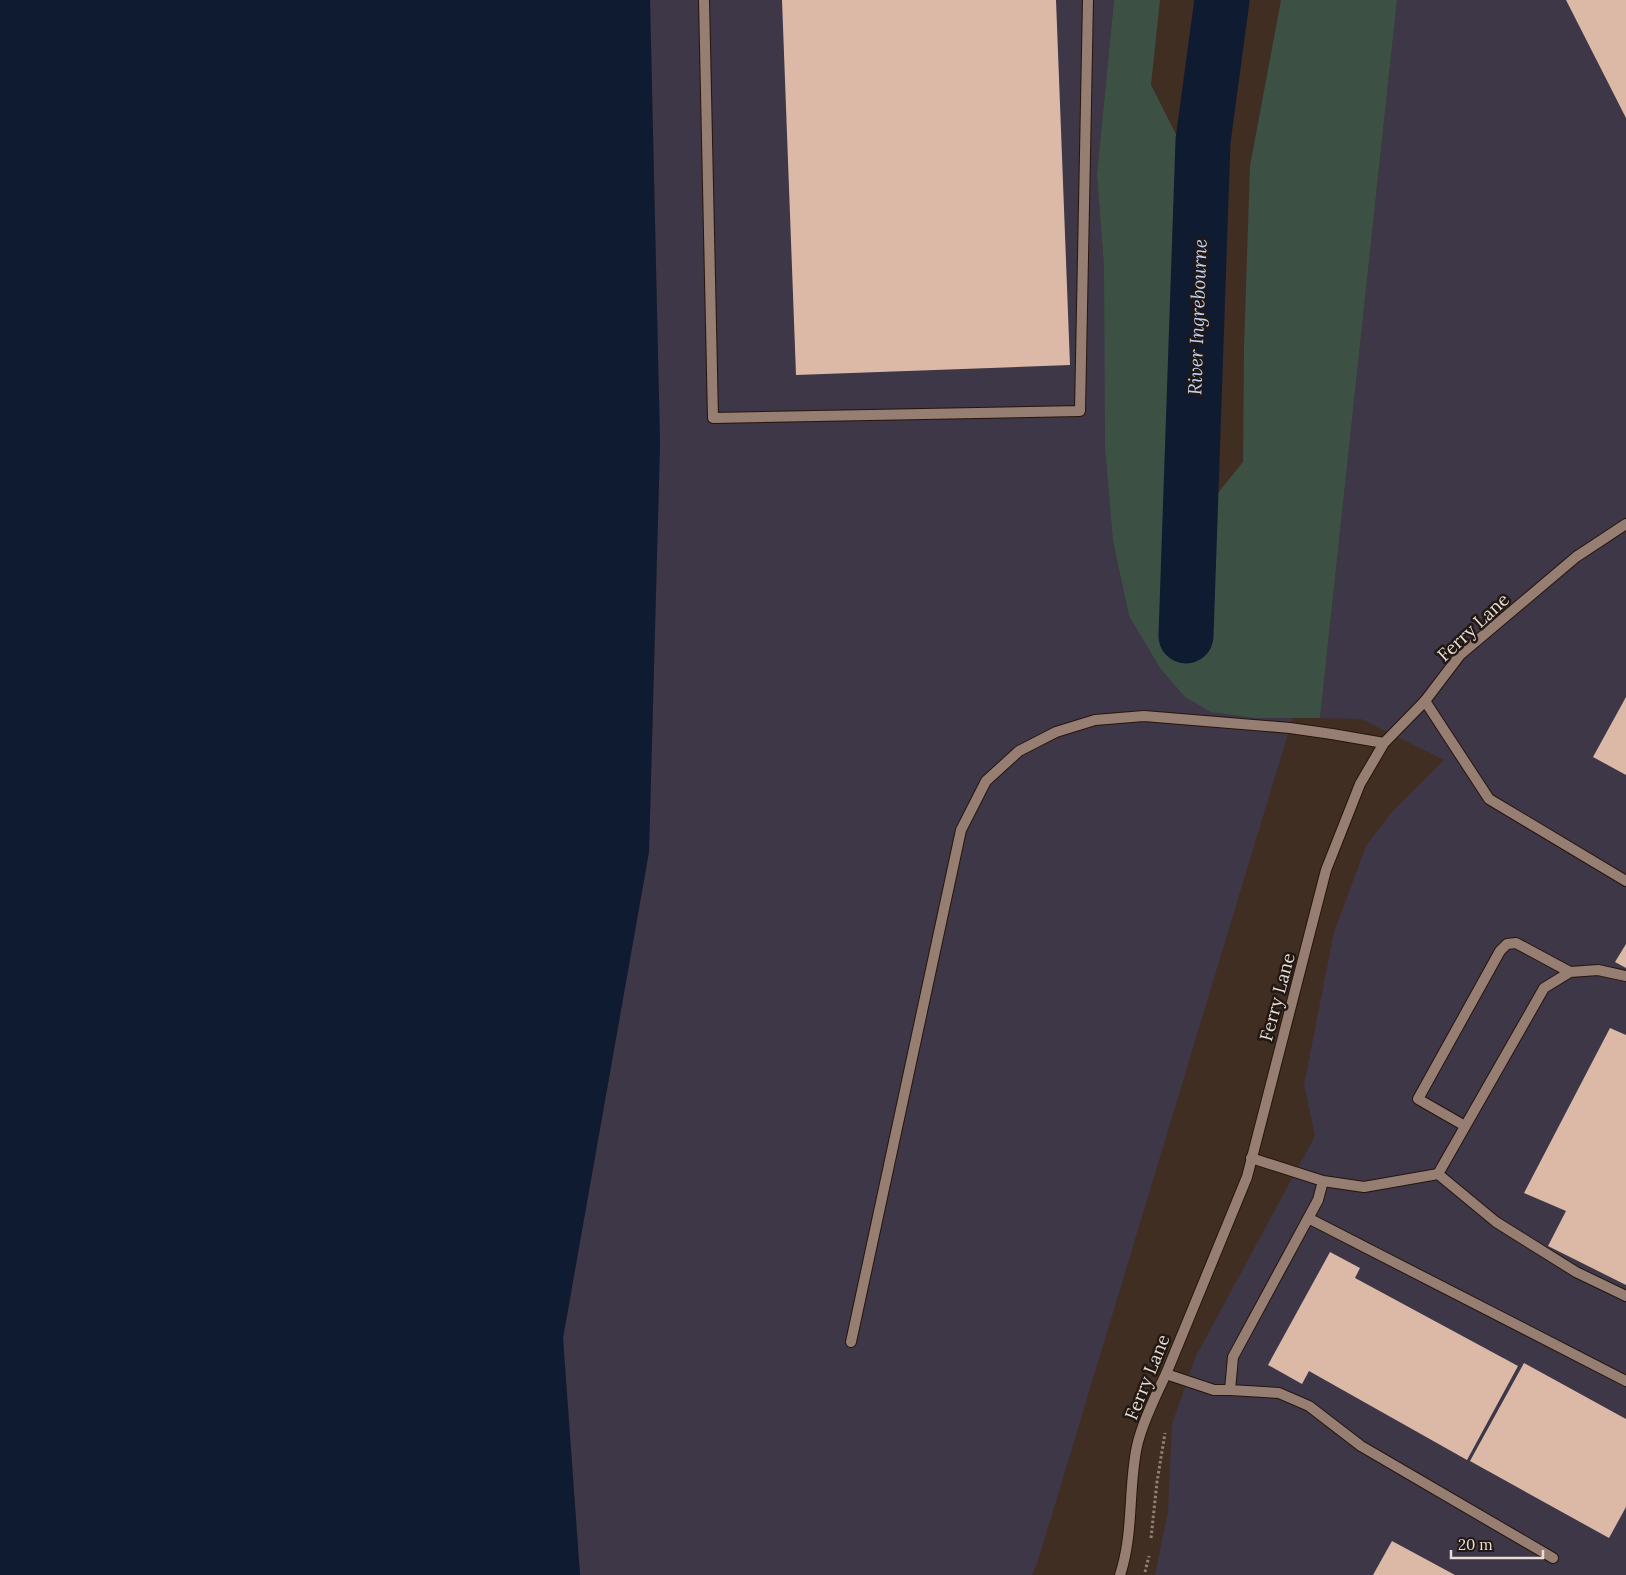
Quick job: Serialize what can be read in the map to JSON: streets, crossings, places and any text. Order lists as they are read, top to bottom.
{
  "streets": {
    "street": ["Ferry Lane"]
  },
  "water": ["River Ingrebourne"],
  "scale_bar": "20 m"
}
